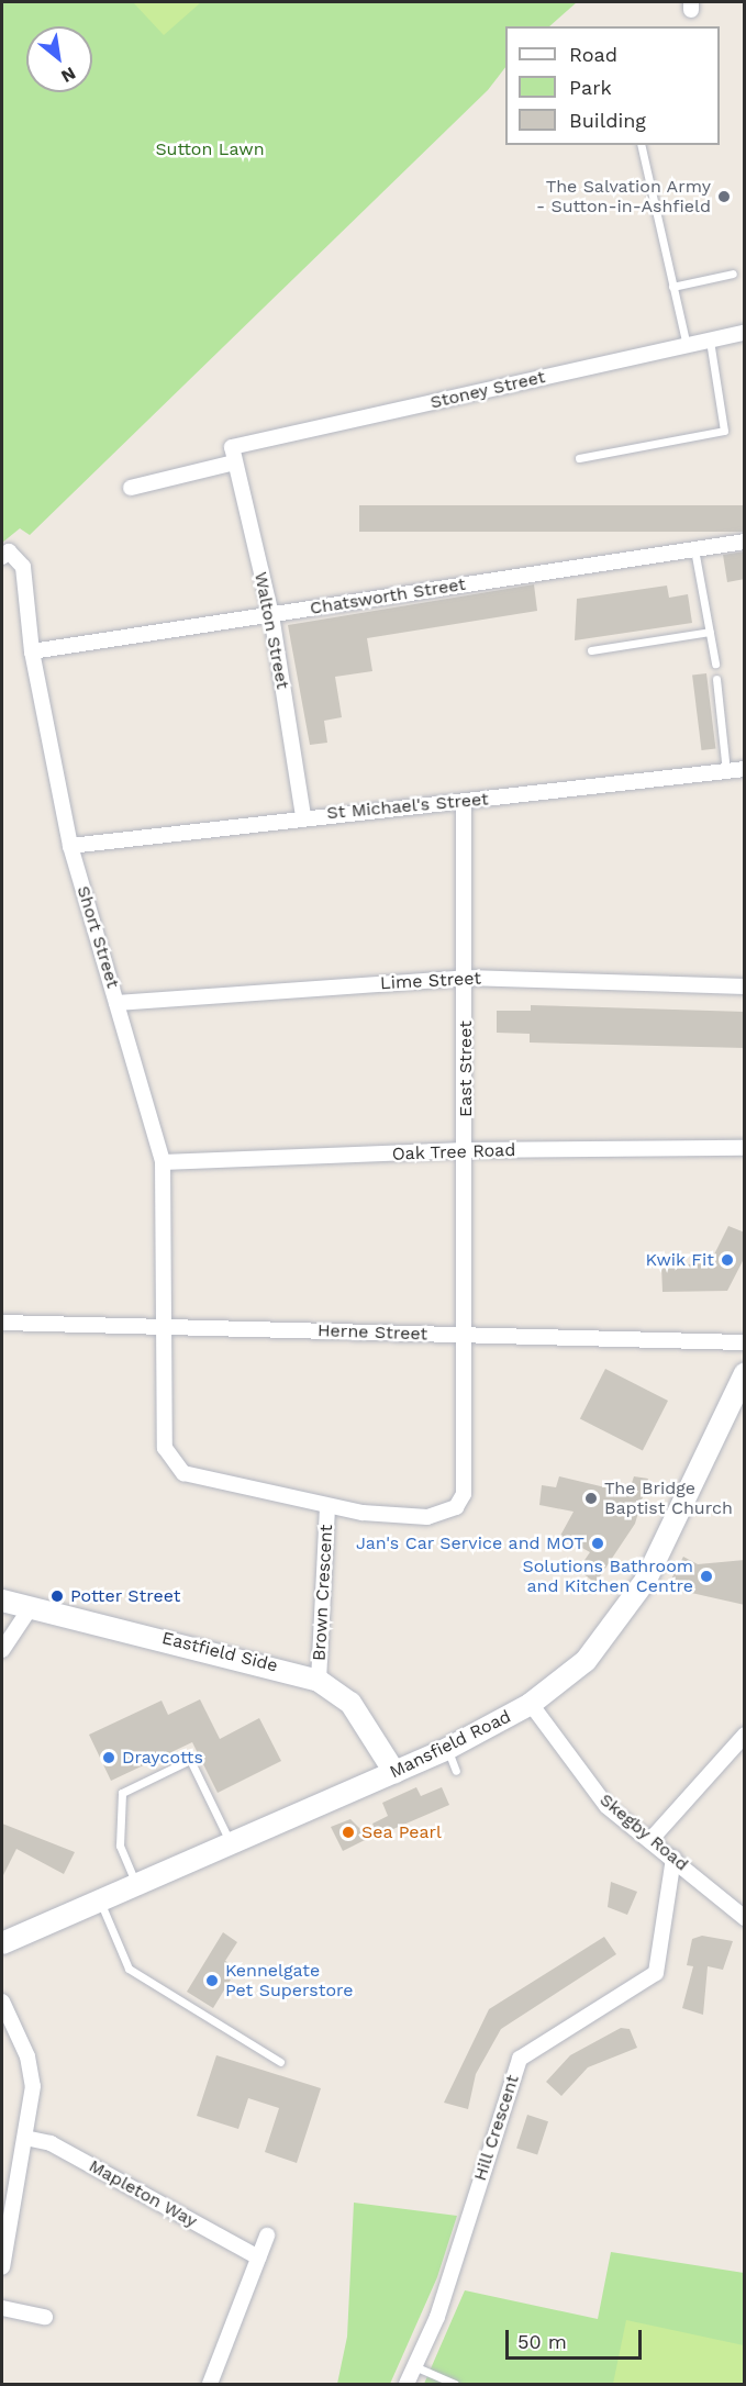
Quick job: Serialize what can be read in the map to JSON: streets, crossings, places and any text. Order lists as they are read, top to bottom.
{
  "streets": {
    "main road": ["Eastfield Side", "Mansfield Road"],
    "street": [
      "Stoney Street",
      "Chatsworth Street",
      "Walton Street",
      "St Michael's Street",
      "Short Street",
      "Lime Street",
      "East Street",
      "Oak Tree Road",
      "Herne Street",
      "Brown Crescent",
      "Skegby Road",
      "Hill Crescent",
      "Mapleton Way"
    ]
  },
  "crossings": [
    ["Stoney Street", "Walton Street"],
    ["Chatsworth Street", "Walton Street"],
    ["Chatsworth Street", "Short Street"],
    ["Walton Street", "St Michael's Street"],
    ["St Michael's Street", "Short Street"],
    ["St Michael's Street", "East Street"],
    ["Short Street", "Lime Street"],
    ["Short Street", "Oak Tree Road"],
    ["Short Street", "Herne Street"],
    ["Short Street", "Brown Crescent"],
    ["Lime Street", "East Street"],
    ["East Street", "Oak Tree Road"],
    ["East Street", "Herne Street"],
    ["East Street", "Brown Crescent"],
    ["Herne Street", "Brown Crescent"],
    ["Brown Crescent", "Eastfield Side"],
    ["Eastfield Side", "Mansfield Road"],
    ["Mansfield Road", "Skegby Road"],
    ["Skegby Road", "Hill Crescent"]
  ],
  "parks": ["Sutton Lawn"],
  "places": [
    "The Salvation Army - Sutton-in-Ashfield",
    "Kwik Fit",
    "The Bridge Baptist Church",
    "Jan's Car Service and MOT",
    "Solutions Bathroom and Kitchen Centre",
    "Potter Street",
    "Draycotts",
    "Sea Pearl",
    "Kennelgate Pet Superstore"
  ],
  "legend": ["Road", "Park", "Building"],
  "scale_bar": "50 m",
  "north": "bottom right"
}
